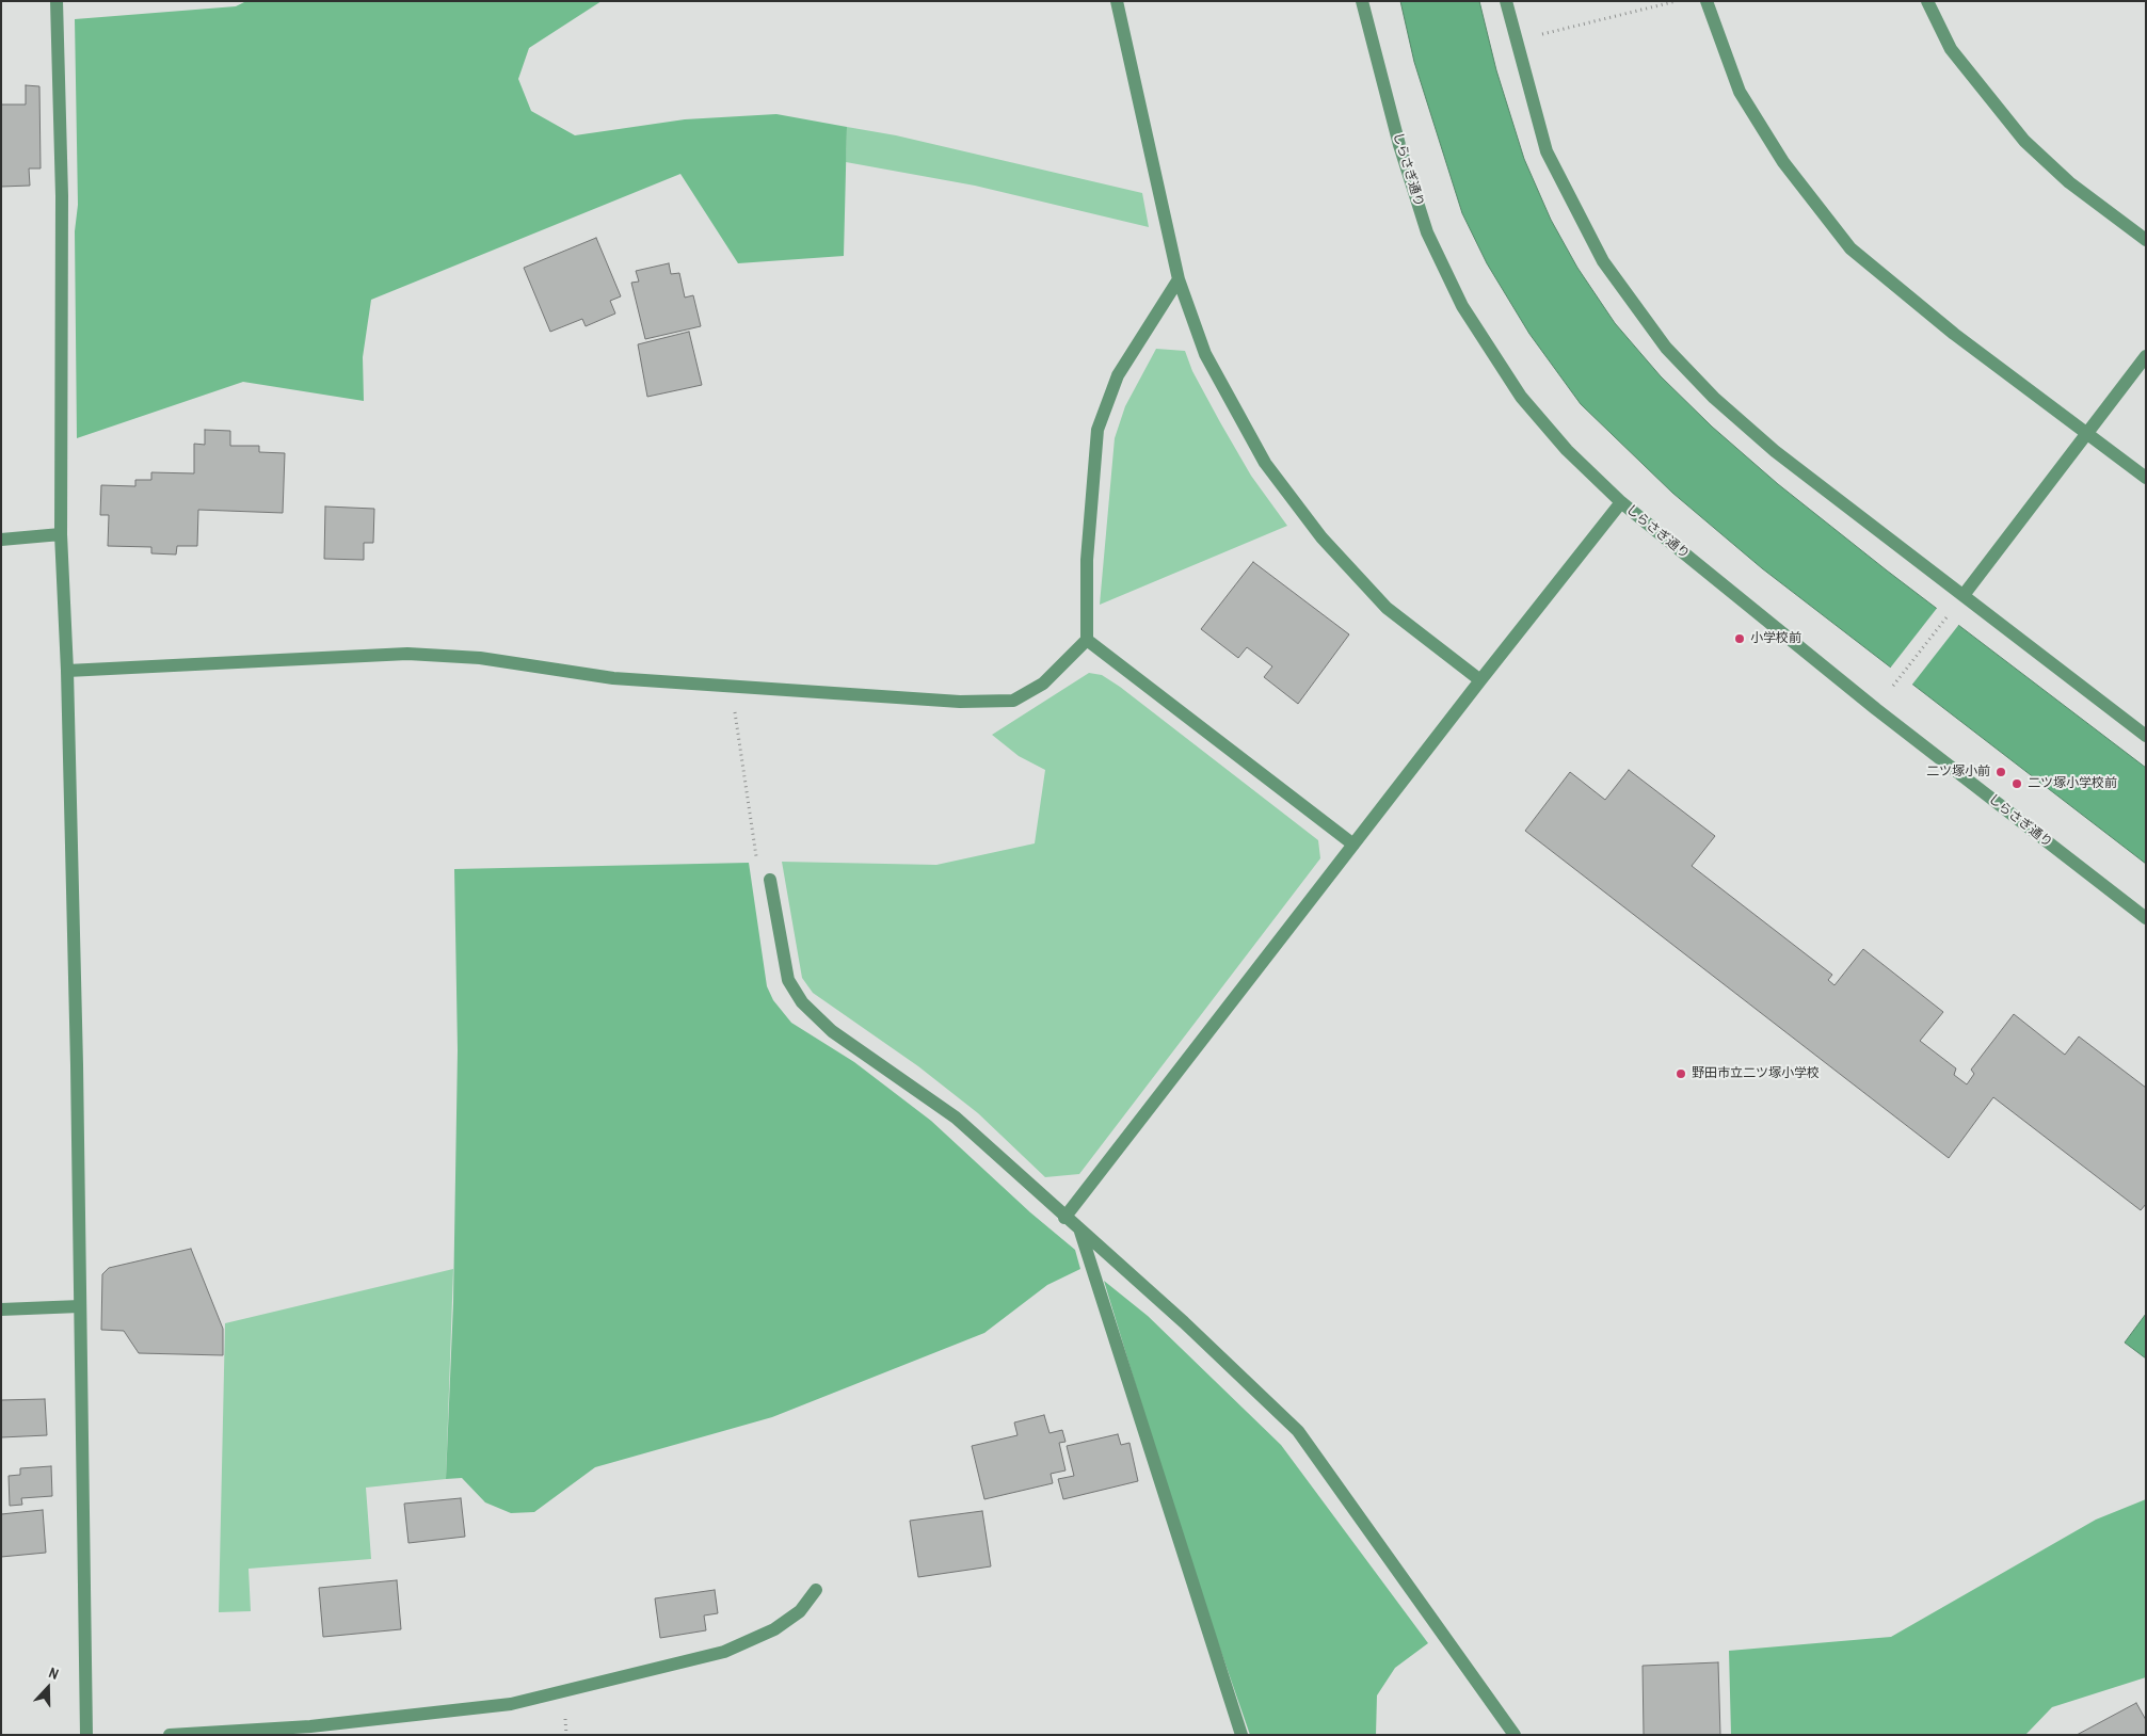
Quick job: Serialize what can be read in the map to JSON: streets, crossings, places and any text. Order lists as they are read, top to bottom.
{
  "streets": {
    "street": ["しらさぎ通り"]
  },
  "places": [
    "小学校前",
    "二ツ塚小前",
    "二ツ塚小学校前",
    "野田市立二ツ塚小学校"
  ],
  "north": "top"
}
